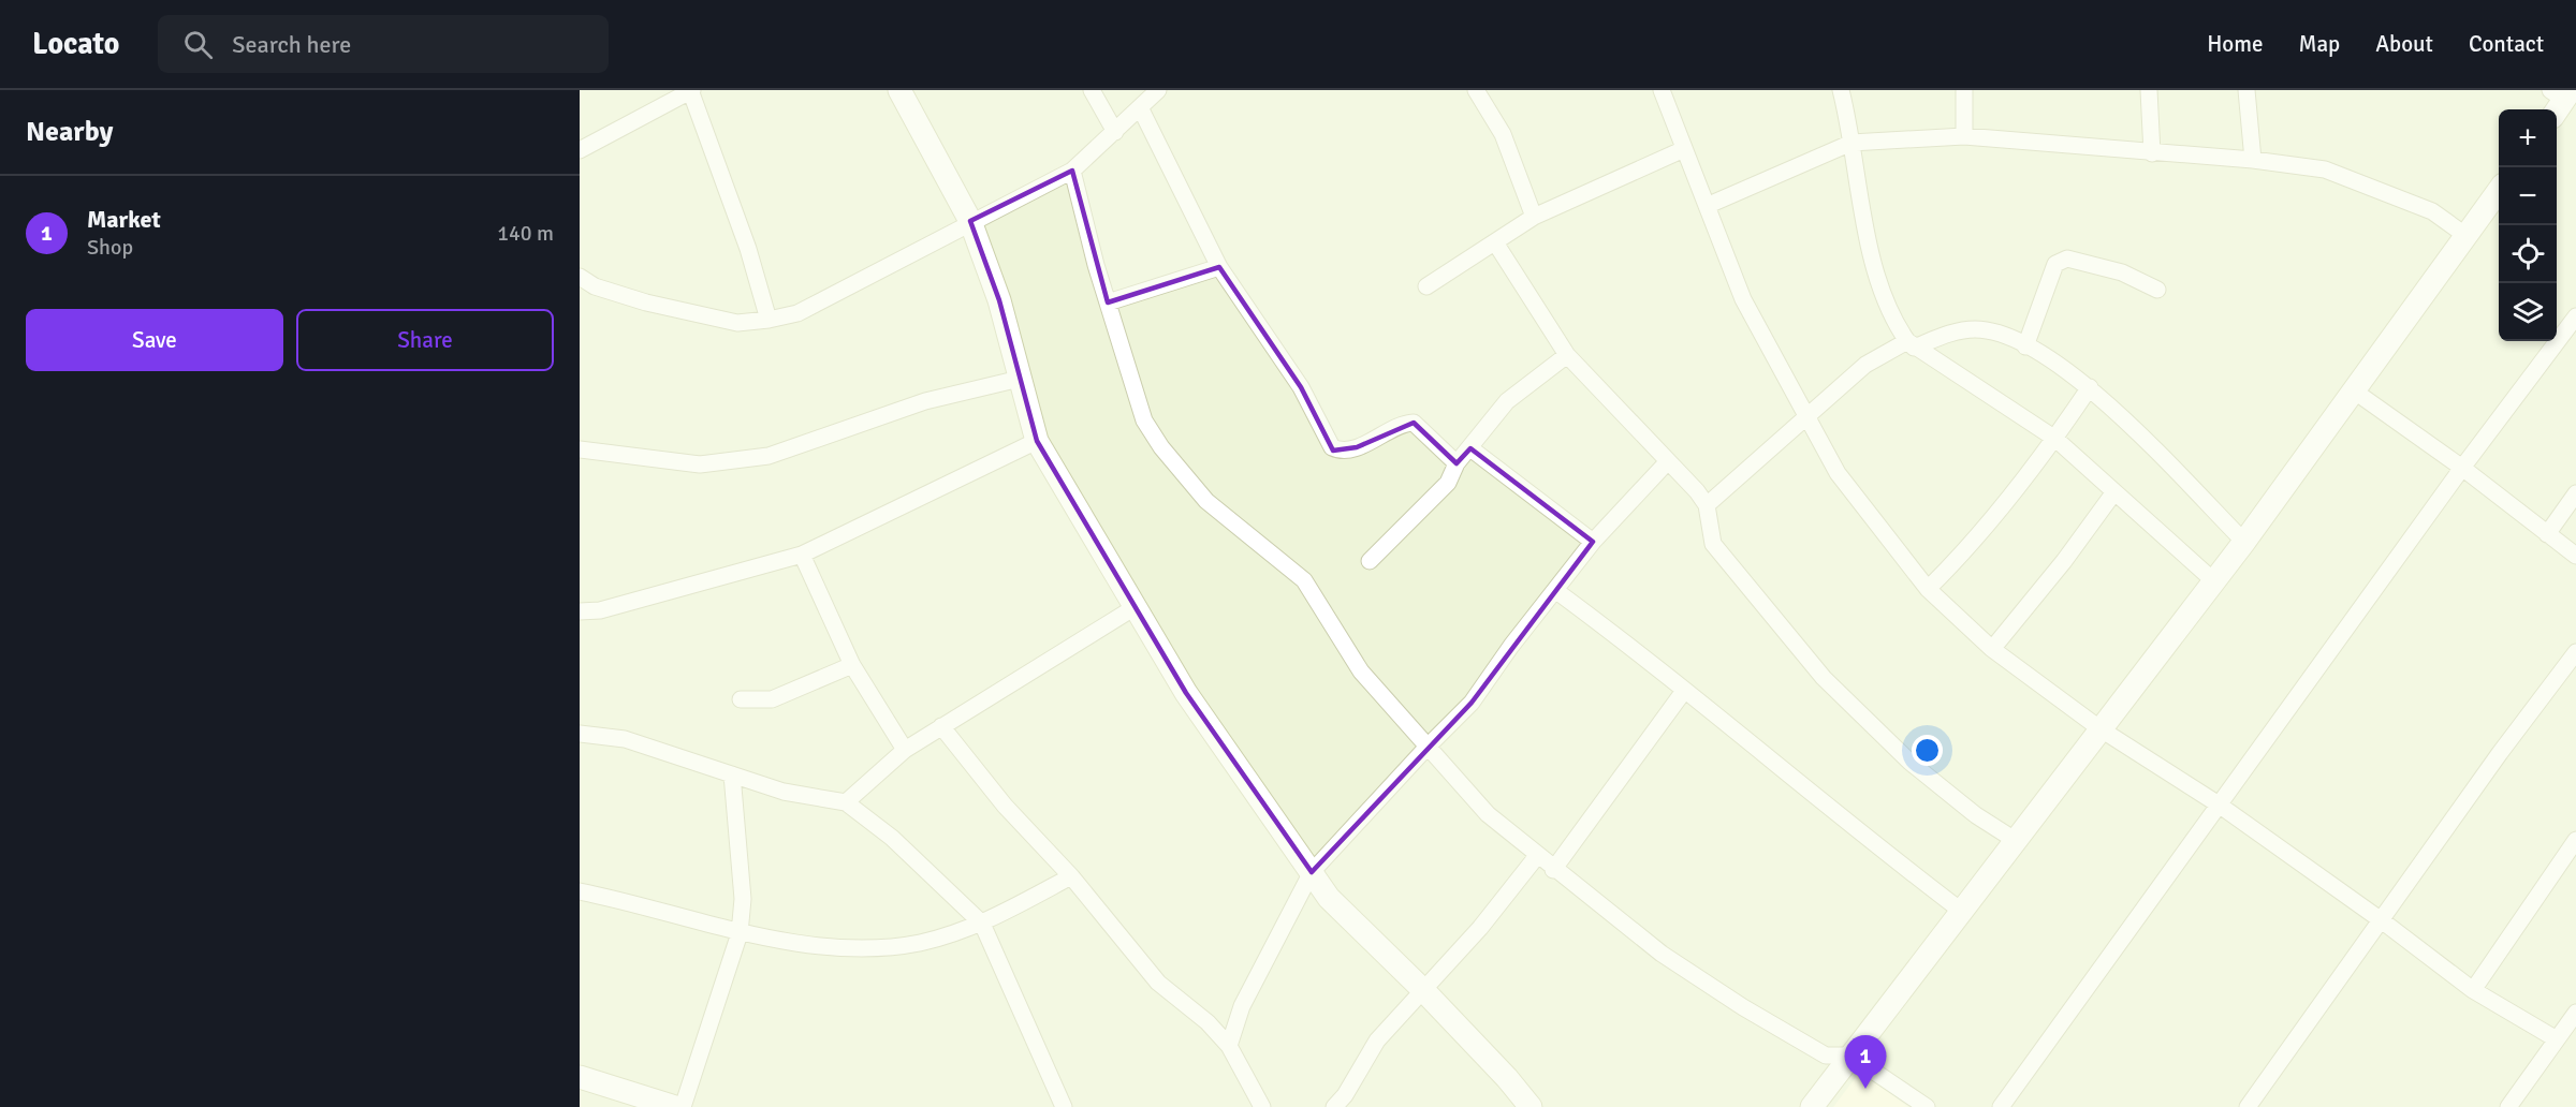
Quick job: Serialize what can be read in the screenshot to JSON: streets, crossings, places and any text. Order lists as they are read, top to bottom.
{
  "page": {
    "header": "Locato",
    "search": "Search here",
    "nav": [
      "Home",
      "Map",
      "About",
      "Contact"
    ],
    "heading": "Nearby",
    "map_buttons": ["+", "−"],
    "list": [
      {
        "mark": "1",
        "name": "Market",
        "note": "Shop",
        "value": "140 m"
      }
    ],
    "buttons": ["Save", "Share"],
    "pins": "1"
  }
}
